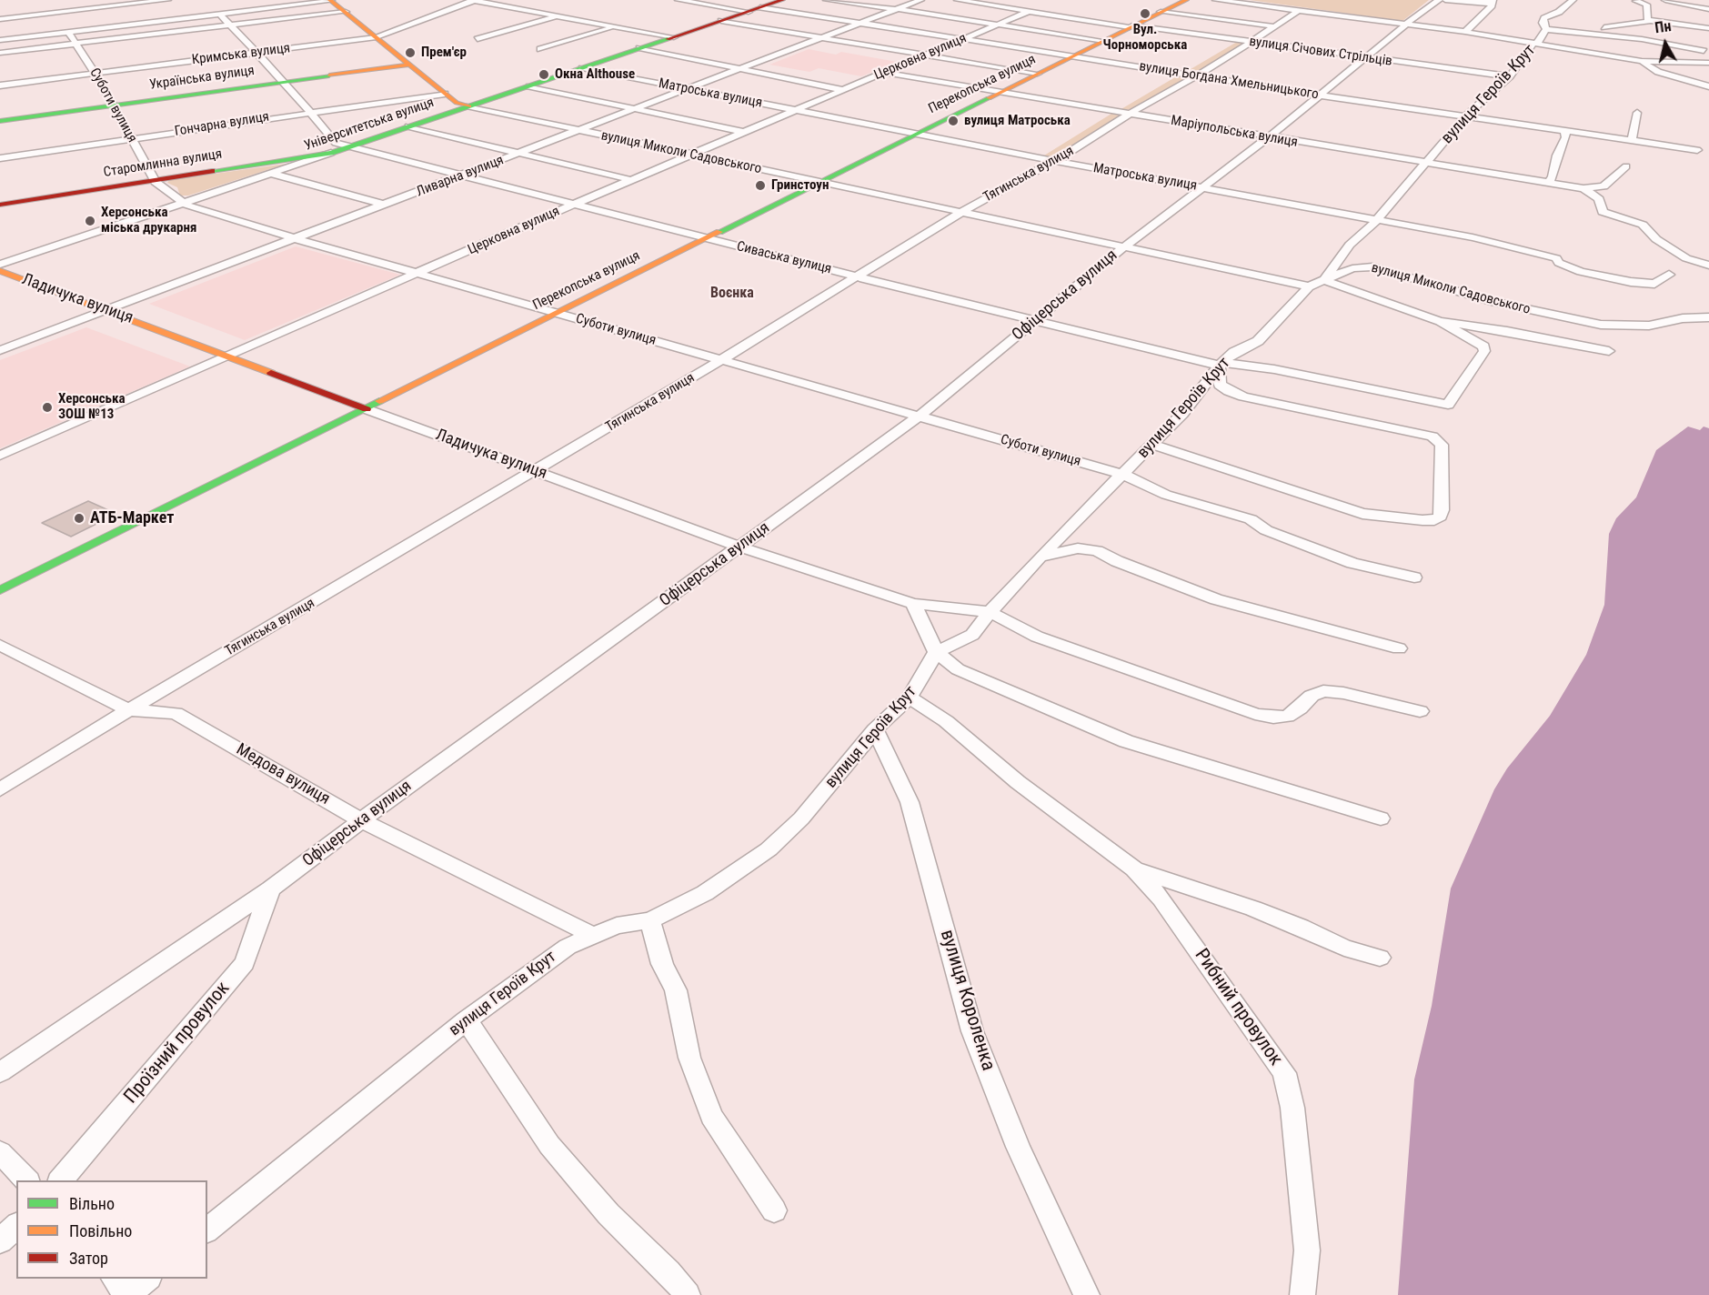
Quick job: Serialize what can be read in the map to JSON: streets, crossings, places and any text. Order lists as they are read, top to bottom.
{
  "streets": {
    "street": [
      "вулиця Січових Стрільців",
      "Кримська вулиця",
      "Церковна вулиця",
      "Українська вулиця",
      "вулиця Богдана Хмельницького",
      "Перекопська вулиця",
      "Матроська вулиця",
      "вулиця Героїв Крут",
      "Суботи вулиця",
      "Гончарна вулиця",
      "Університетська вулиця",
      "Маріупольська вулиця",
      "вулиця Миколи Садовського",
      "Старомлинна вулиця",
      "Тягинська вулиця",
      "Ливарна вулиця",
      "Сиваська вулиця",
      "Офіцерська вулиця",
      "Ладичука вулиця",
      "Медова вулиця",
      "вулиця Короленка",
      "Рибний провулок",
      "Проїзний провулок"
    ]
  },
  "crossings": [
    ["вулиця Січових Стрільців", "Церковна вулиця"],
    ["вулиця Січових Стрільців", "Перекопська вулиця"],
    ["вулиця Січових Стрільців", "вулиця Героїв Крут"],
    ["вулиця Січових Стрільців", "Тягинська вулиця"],
    ["вулиця Січових Стрільців", "Офіцерська вулиця"],
    ["Кримська вулиця", "Суботи вулиця"],
    ["Кримська вулиця", "Сиваська вулиця"],
    ["Церковна вулиця", "вулиця Богдана Хмельницького"],
    ["Церковна вулиця", "Матроська вулиця"],
    ["Церковна вулиця", "Суботи вулиця"],
    ["Церковна вулиця", "Маріупольська вулиця"],
    ["Церковна вулиця", "вулиця Миколи Садовського"],
    ["Церковна вулиця", "Сиваська вулиця"],
    ["Церковна вулиця", "Ладичука вулиця"],
    ["Українська вулиця", "Суботи вулиця"],
    ["Українська вулиця", "Сиваська вулиця"],
    ["вулиця Богдана Хмельницького", "Перекопська вулиця"],
    ["вулиця Богдана Хмельницького", "вулиця Героїв Крут"],
    ["вулиця Богдана Хмельницького", "Університетська вулиця"],
    ["вулиця Богдана Хмельницького", "Тягинська вулиця"],
    ["вулиця Богдана Хмельницького", "Ливарна вулиця"],
    ["вулиця Богдана Хмельницького", "Офіцерська вулиця"],
    ["Перекопська вулиця", "Матроська вулиця"],
    ["Перекопська вулиця", "Суботи вулиця"],
    ["Перекопська вулиця", "Маріупольська вулиця"],
    ["Перекопська вулиця", "вулиця Миколи Садовського"],
    ["Перекопська вулиця", "Сиваська вулиця"],
    ["Перекопська вулиця", "Ладичука вулиця"],
    ["Матроська вулиця", "вулиця Героїв Крут"],
    ["Матроська вулиця", "Університетська вулиця"],
    ["Матроська вулиця", "Тягинська вулиця"],
    ["Матроська вулиця", "Ливарна вулиця"],
    ["Матроська вулиця", "Офіцерська вулиця"],
    ["вулиця Героїв Крут", "Суботи вулиця"],
    ["вулиця Героїв Крут", "Маріупольська вулиця"],
    ["вулиця Героїв Крут", "вулиця Миколи Садовського"],
    ["вулиця Героїв Крут", "Сиваська вулиця"],
    ["вулиця Героїв Крут", "Ладичука вулиця"],
    ["вулиця Героїв Крут", "Медова вулиця"],
    ["вулиця Героїв Крут", "вулиця Короленка"],
    ["вулиця Героїв Крут", "Рибний провулок"],
    ["Суботи вулиця", "Гончарна вулиця"],
    ["Суботи вулиця", "Університетська вулиця"],
    ["Суботи вулиця", "Старомлинна вулиця"],
    ["Суботи вулиця", "Тягинська вулиця"],
    ["Суботи вулиця", "Ливарна вулиця"],
    ["Суботи вулиця", "Офіцерська вулиця"],
    ["Гончарна вулиця", "Сиваська вулиця"],
    ["Університетська вулиця", "вулиця Миколи Садовського"],
    ["Університетська вулиця", "Старомлинна вулиця"],
    ["Університетська вулиця", "Сиваська вулиця"],
    ["Маріупольська вулиця", "Тягинська вулиця"],
    ["Маріупольська вулиця", "Офіцерська вулиця"],
    ["вулиця Миколи Садовського", "Тягинська вулиця"],
    ["вулиця Миколи Садовського", "Ливарна вулиця"],
    ["вулиця Миколи Садовського", "Сиваська вулиця"],
    ["вулиця Миколи Садовського", "Офіцерська вулиця"],
    ["Тягинська вулиця", "Сиваська вулиця"],
    ["Тягинська вулиця", "Ладичука вулиця"],
    ["Тягинська вулиця", "Медова вулиця"],
    ["Ливарна вулиця", "Сиваська вулиця"],
    ["Ливарна вулиця", "Ладичука вулиця"],
    ["Сиваська вулиця", "Офіцерська вулиця"],
    ["Офіцерська вулиця", "Ладичука вулиця"],
    ["Офіцерська вулиця", "Медова вулиця"],
    ["Офіцерська вулиця", "Проїзний провулок"]
  ],
  "districts": ["Воєнка"],
  "places": [
    "Вул. Чорноморська",
    "Прем'єр",
    "Окна Althouse",
    "вулиця Матроська",
    "Гринстоун",
    "Херсонська міська друкарня",
    "Херсонська ЗОШ №13",
    "АТБ-Маркет"
  ],
  "legend": ["Вільно", "Повільно", "Затор"],
  "north": "top"
}
